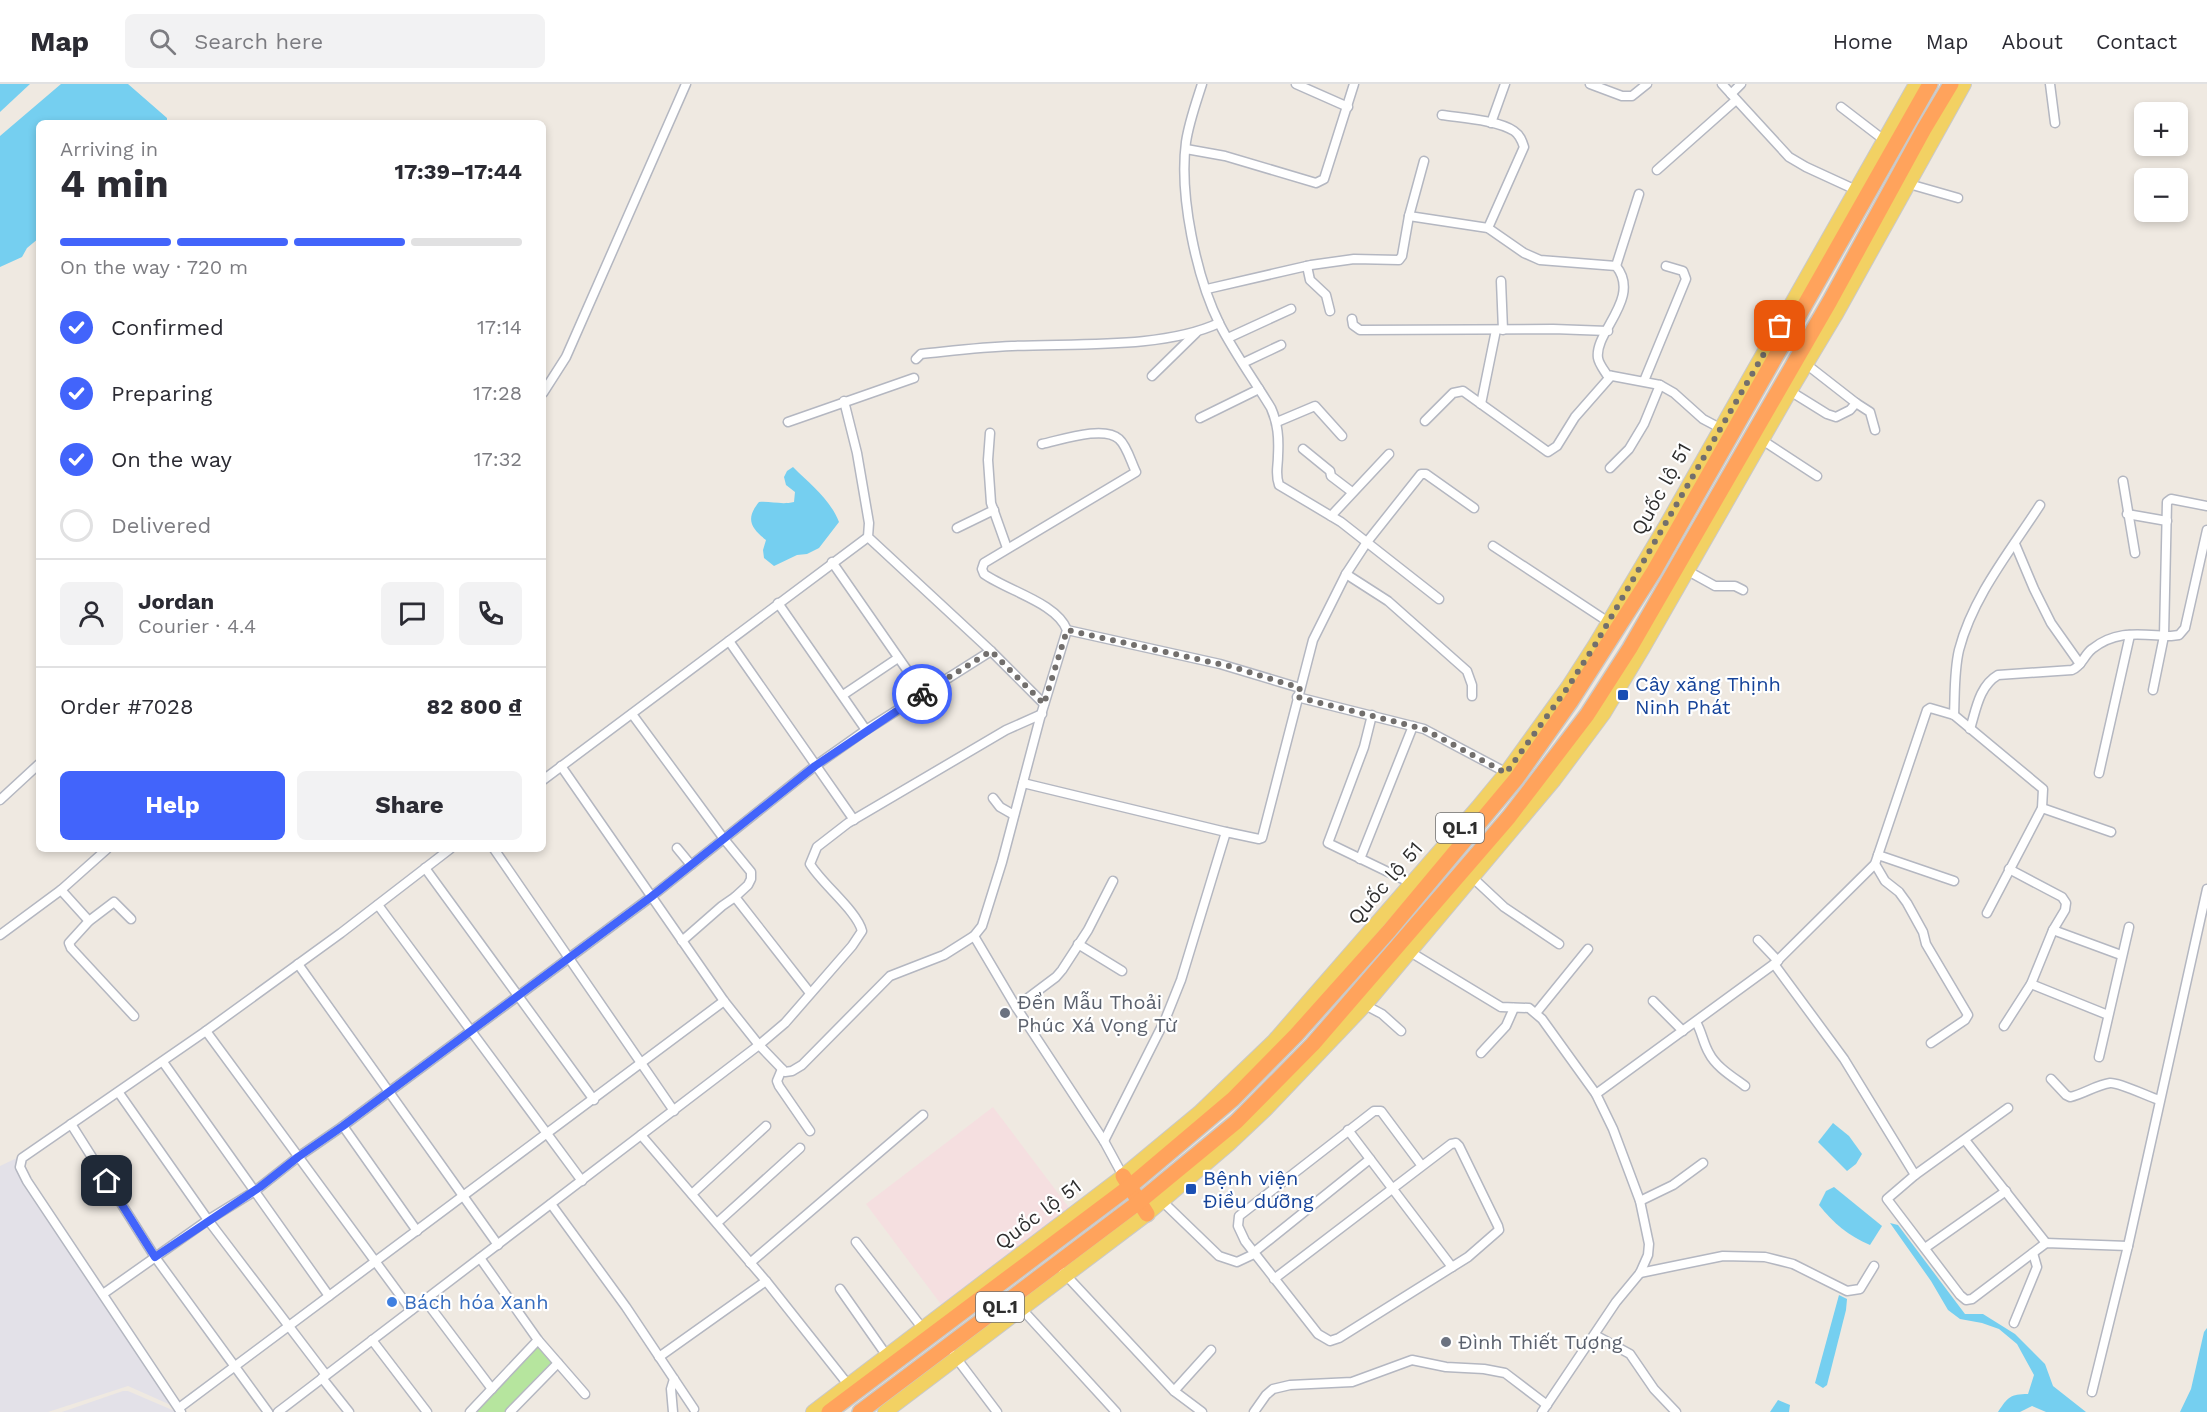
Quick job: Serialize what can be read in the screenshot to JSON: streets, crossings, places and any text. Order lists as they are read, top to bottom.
{
  "streets": {
    "highway": ["Quốc lộ 51", "QL.1"]
  },
  "places": {
    "transit": ["Cây xăng Thịnh Ninh Phát", "Bệnh viện Điều dưỡng"],
    "other": ["Đền Mẫu Thoải Phúc Xá Vọng Từ", "Bách hóa Xanh", "Đình Thiết Tượng"]
  },
  "page": {
    "header": "Map",
    "search": "Search here",
    "nav": [
      "Home",
      "Map",
      "About",
      "Contact"
    ],
    "map_buttons": ["+", "−"],
    "heading": ["4 min", "Arriving in", "17:39–17:44"],
    "panel": [
      "Jordan",
      "Courier · 4.4",
      "Order #7028",
      "82 800 ₫"
    ],
    "bar": "On the way · 720 m",
    "list": [
      ["Confirmed", "17:14"],
      ["Preparing", "17:28"],
      ["On the way", "17:32"],
      "Delivered"
    ],
    "buttons": ["Help", "Share"]
  }
}
